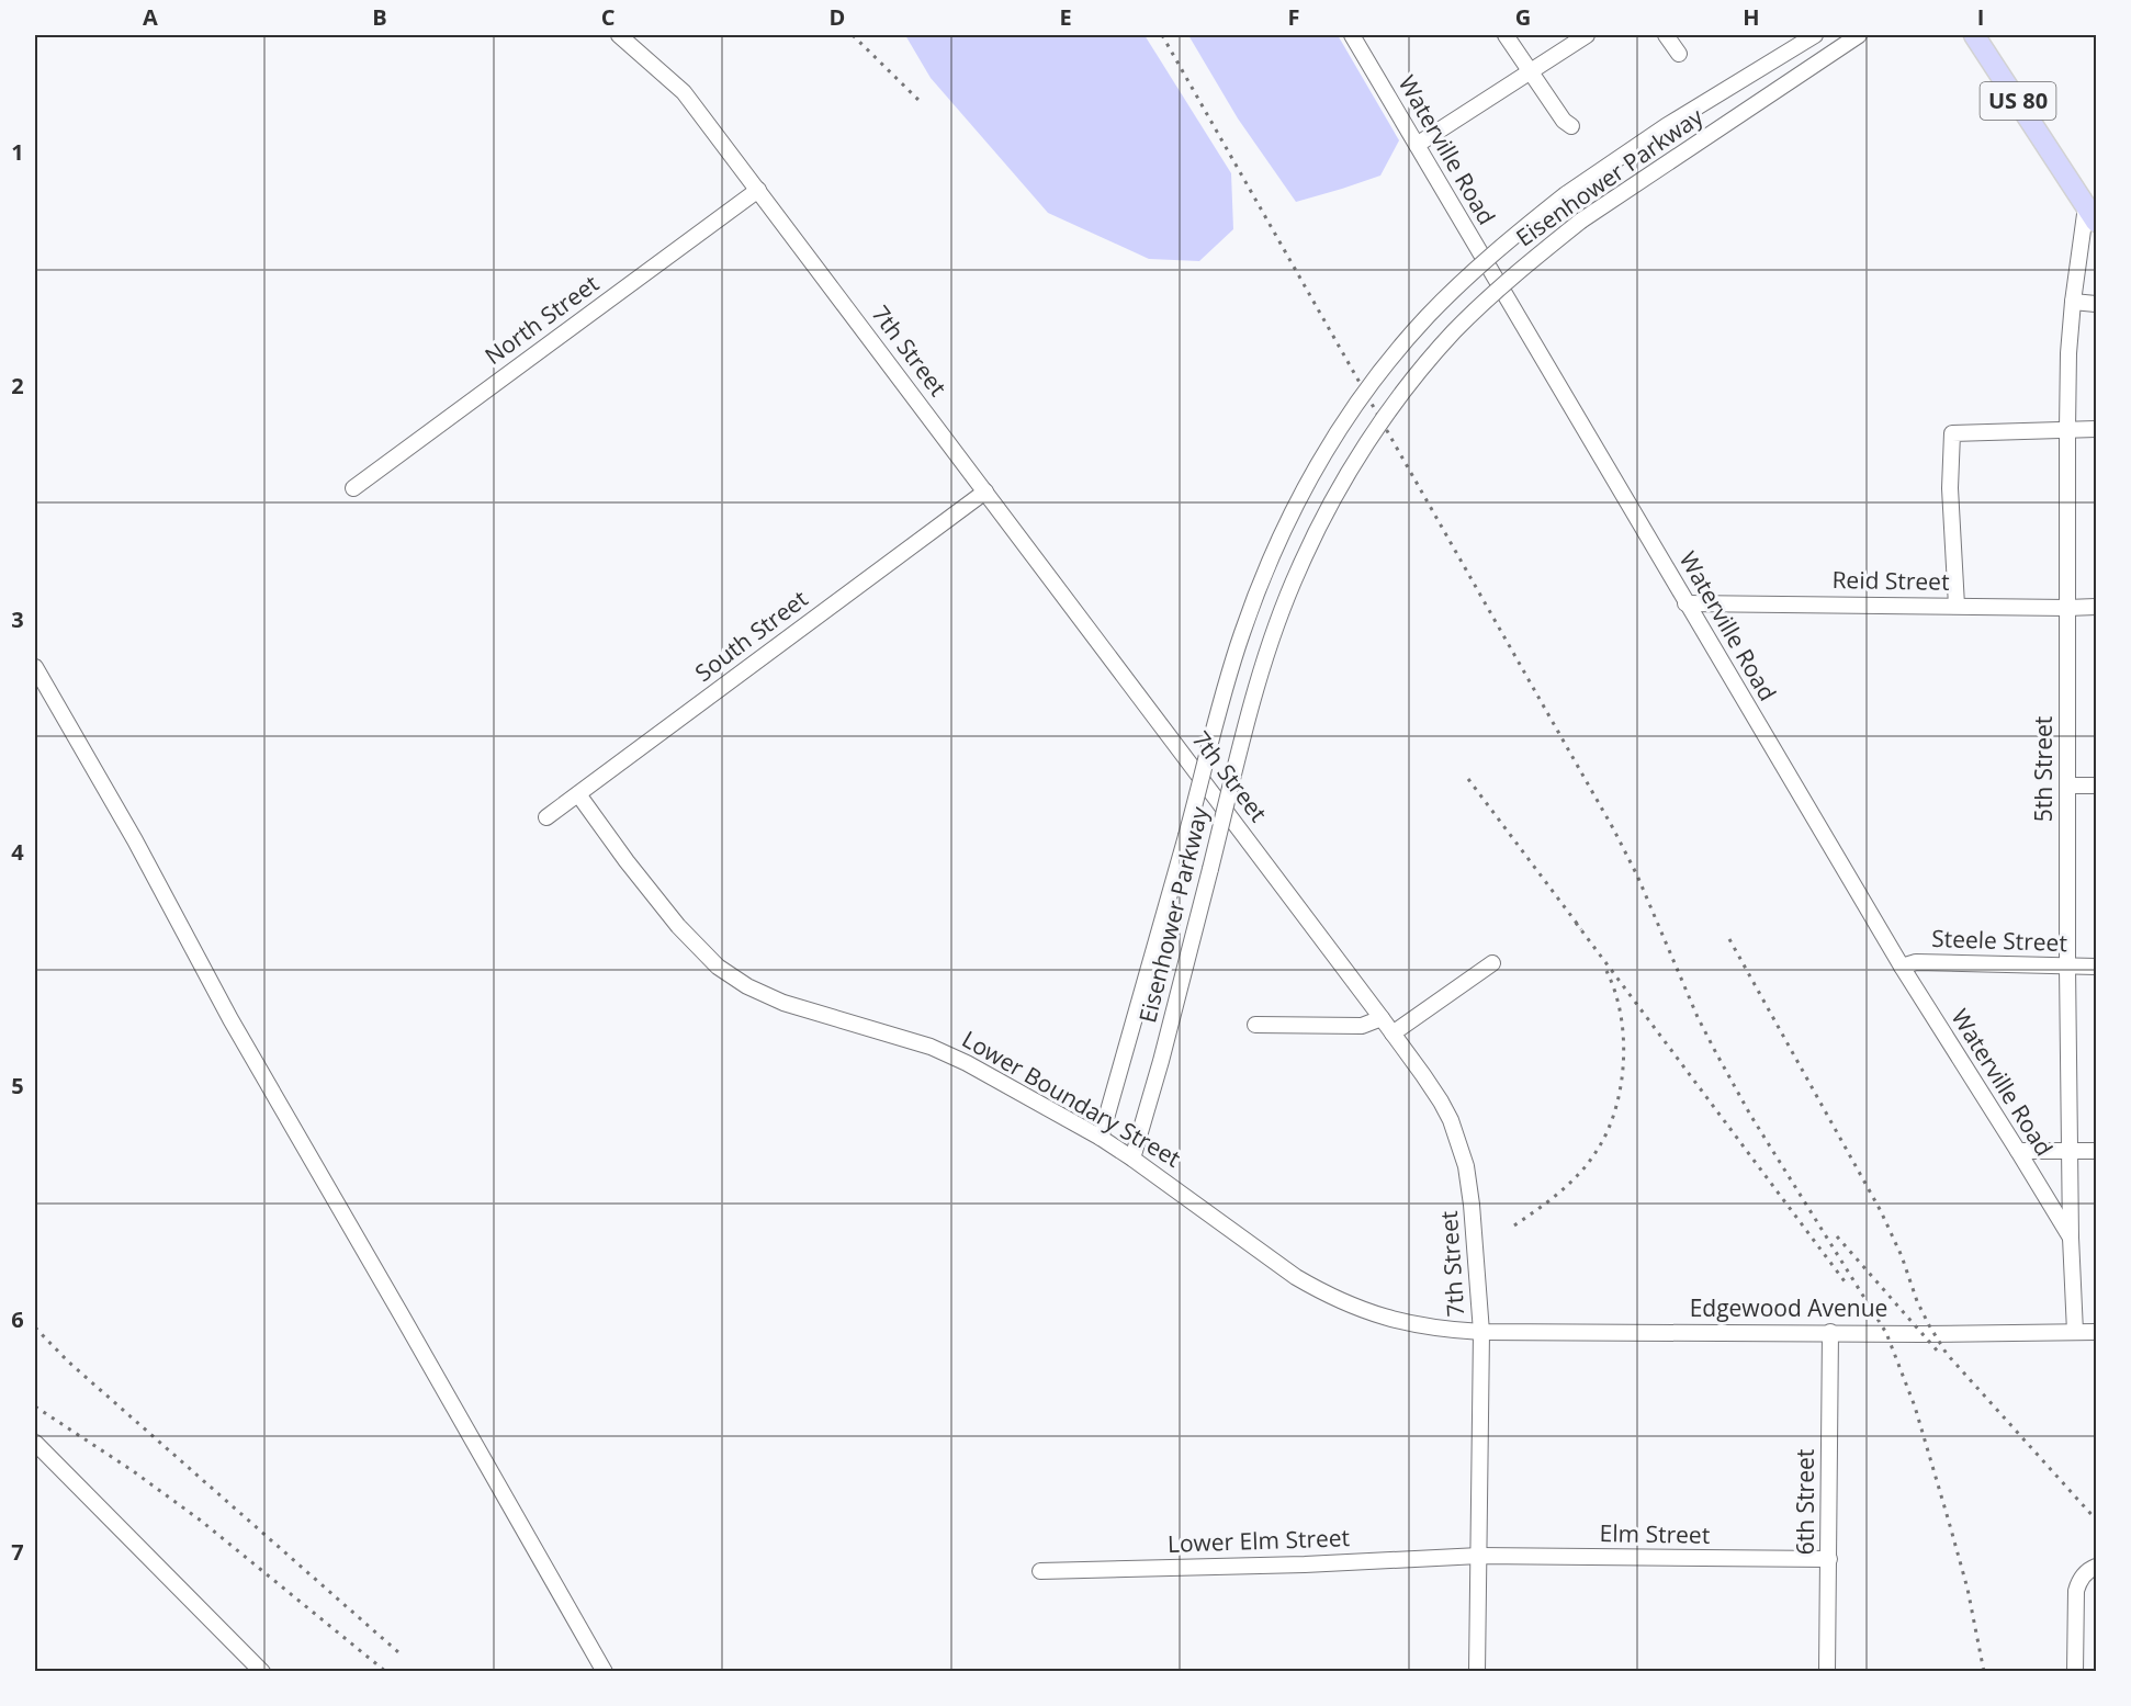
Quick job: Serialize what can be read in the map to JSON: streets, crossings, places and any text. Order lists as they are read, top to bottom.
{
  "streets": {
    "main road": ["US 80"],
    "street": [
      "Waterville Road",
      "Eisenhower Parkway",
      "North Street",
      "7th Street",
      "Reid Street",
      "South Street",
      "5th Street",
      "Steele Street",
      "Lower Boundary Street",
      "Edgewood Avenue",
      "6th Street",
      "Elm Street",
      "Lower Elm Street"
    ]
  },
  "crossings": [
    ["US 80", "5th Street"],
    ["Waterville Road", "Reid Street"],
    ["Waterville Road", "5th Street"],
    ["Waterville Road", "Steele Street"],
    ["Eisenhower Parkway", "Lower Boundary Street"],
    ["North Street", "7th Street"],
    ["7th Street", "South Street"],
    ["7th Street", "Lower Boundary Street"],
    ["7th Street", "Edgewood Avenue"],
    ["7th Street", "Elm Street"],
    ["7th Street", "Lower Elm Street"],
    ["Reid Street", "5th Street"],
    ["South Street", "Lower Boundary Street"],
    ["5th Street", "Steele Street"],
    ["5th Street", "Edgewood Avenue"],
    ["Lower Boundary Street", "Edgewood Avenue"],
    ["Edgewood Avenue", "6th Street"],
    ["6th Street", "Elm Street"],
    ["Elm Street", "Lower Elm Street"]
  ],
  "grid": {
    "columns": [
      "A",
      "B",
      "C",
      "D",
      "E",
      "F",
      "G",
      "H",
      "I"
    ],
    "rows": [
      "1",
      "2",
      "3",
      "4",
      "5",
      "6",
      "7"
    ]
  }
}
